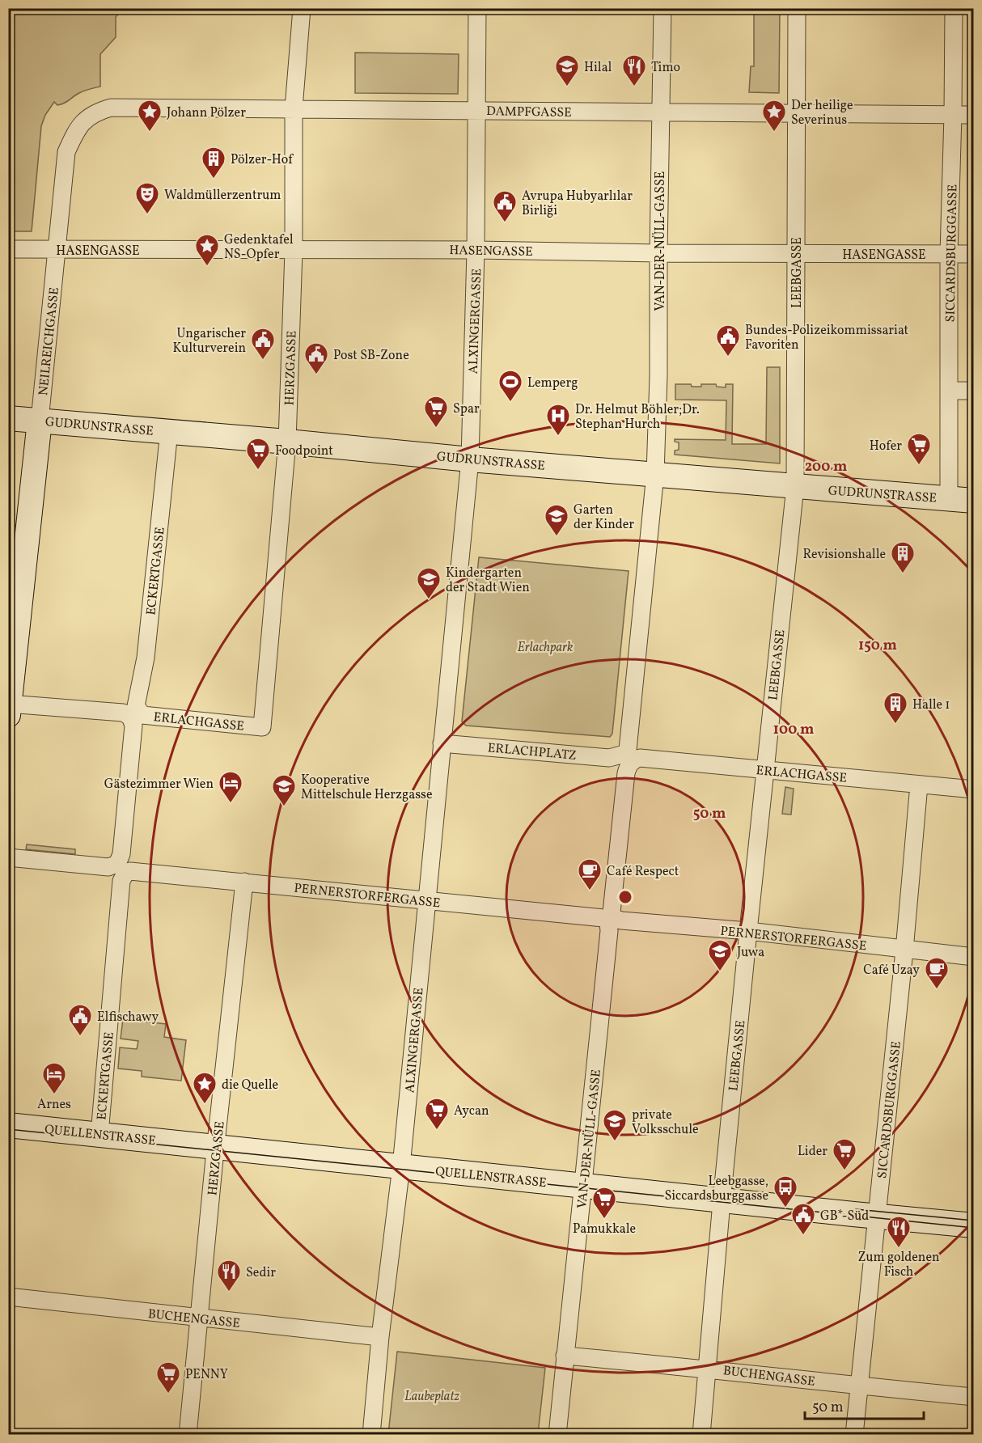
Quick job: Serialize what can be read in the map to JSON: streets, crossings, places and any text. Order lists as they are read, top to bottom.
{
  "streets": {
    "street": [
      "DAMPFGASSE",
      "VAN-DER-NÜLL-GASSE",
      "HASENGASSE",
      "SICCARDSBURGGASSE",
      "LEEBGASSE",
      "ALXINGERGASSE",
      "NEILREICHGASSE",
      "HERZGASSE",
      "GUDRUNSTRASSE",
      "ECKERTGASSE",
      "ERLACHGASSE",
      "ERLACHPLATZ",
      "PERNERSTORFERGASSE",
      "QUELLENSTRASSE",
      "BUCHENGASSE"
    ]
  },
  "crossings": [
    ["DAMPFGASSE", "VAN-DER-NÜLL-GASSE"],
    ["DAMPFGASSE", "SICCARDSBURGGASSE"],
    ["DAMPFGASSE", "LEEBGASSE"],
    ["DAMPFGASSE", "ALXINGERGASSE"],
    ["DAMPFGASSE", "NEILREICHGASSE"],
    ["DAMPFGASSE", "HERZGASSE"],
    ["VAN-DER-NÜLL-GASSE", "HASENGASSE"],
    ["VAN-DER-NÜLL-GASSE", "GUDRUNSTRASSE"],
    ["VAN-DER-NÜLL-GASSE", "ERLACHGASSE"],
    ["VAN-DER-NÜLL-GASSE", "ERLACHPLATZ"],
    ["VAN-DER-NÜLL-GASSE", "PERNERSTORFERGASSE"],
    ["VAN-DER-NÜLL-GASSE", "QUELLENSTRASSE"],
    ["VAN-DER-NÜLL-GASSE", "BUCHENGASSE"],
    ["HASENGASSE", "SICCARDSBURGGASSE"],
    ["HASENGASSE", "LEEBGASSE"],
    ["HASENGASSE", "ALXINGERGASSE"],
    ["HASENGASSE", "NEILREICHGASSE"],
    ["HASENGASSE", "HERZGASSE"],
    ["SICCARDSBURGGASSE", "GUDRUNSTRASSE"],
    ["SICCARDSBURGGASSE", "ERLACHGASSE"],
    ["SICCARDSBURGGASSE", "PERNERSTORFERGASSE"],
    ["SICCARDSBURGGASSE", "QUELLENSTRASSE"],
    ["SICCARDSBURGGASSE", "BUCHENGASSE"],
    ["LEEBGASSE", "GUDRUNSTRASSE"],
    ["LEEBGASSE", "ERLACHGASSE"],
    ["LEEBGASSE", "PERNERSTORFERGASSE"],
    ["LEEBGASSE", "QUELLENSTRASSE"],
    ["LEEBGASSE", "BUCHENGASSE"],
    ["ALXINGERGASSE", "GUDRUNSTRASSE"],
    ["ALXINGERGASSE", "ERLACHPLATZ"],
    ["ALXINGERGASSE", "PERNERSTORFERGASSE"],
    ["ALXINGERGASSE", "QUELLENSTRASSE"],
    ["ALXINGERGASSE", "BUCHENGASSE"],
    ["NEILREICHGASSE", "GUDRUNSTRASSE"],
    ["NEILREICHGASSE", "ERLACHGASSE"],
    ["HERZGASSE", "GUDRUNSTRASSE"],
    ["HERZGASSE", "ERLACHGASSE"],
    ["HERZGASSE", "PERNERSTORFERGASSE"],
    ["HERZGASSE", "QUELLENSTRASSE"],
    ["HERZGASSE", "BUCHENGASSE"],
    ["GUDRUNSTRASSE", "ECKERTGASSE"],
    ["GUDRUNSTRASSE", "ERLACHPLATZ"],
    ["ECKERTGASSE", "ERLACHGASSE"],
    ["ECKERTGASSE", "PERNERSTORFERGASSE"],
    ["ECKERTGASSE", "QUELLENSTRASSE"]
  ],
  "parks": ["Erlachpark", "Laubeplatz"],
  "places": {
    "school or university": [
      "Hilal",
      "Garten der Kinder",
      "Kindergarten der Stadt Wien",
      "Kooperative Mittelschule Herzgasse",
      "Juwa",
      "private Volksschule"
    ],
    "restaurant": ["Timo", "Zum goldenen Fisch", "Sedir"],
    "place": [
      "Johann Pölzer",
      "Der heilige Severinus",
      "Gedenktafel NS-Opfer",
      "die Quelle"
    ],
    "building": ["Pölzer-Hof", "Revisionshalle", "Halle 1"],
    "theatre": ["Waldmüllerzentrum"],
    "public building": [
      "Avrupa Hubyarlılar Birliği",
      "Bundes-Polizeikommissariat Favoriten",
      "Ungarischer Kulturverein",
      "Post SB-Zone",
      "Elfischawy",
      "GB*-Süd"
    ],
    "sports": ["Lemperg"],
    "supermarket": [
      "Spar",
      "Hofer",
      "Foodpoint",
      "Aycan",
      "Lider",
      "Pamukkale",
      "PENNY"
    ],
    "hospital": ["Dr. Helmut Böhler;Dr. Stephan Hurch"],
    "hotel": ["Gästezimmer Wien", "Arnes"],
    "cafe": ["Café Respect", "Café Uzay"],
    "bus stop": ["Leebgasse, Siccardsburggasse"]
  },
  "scale_bar": "50 m",
  "rings": [
    "200 m",
    "150 m",
    "100 m",
    "50 m"
  ]
}
